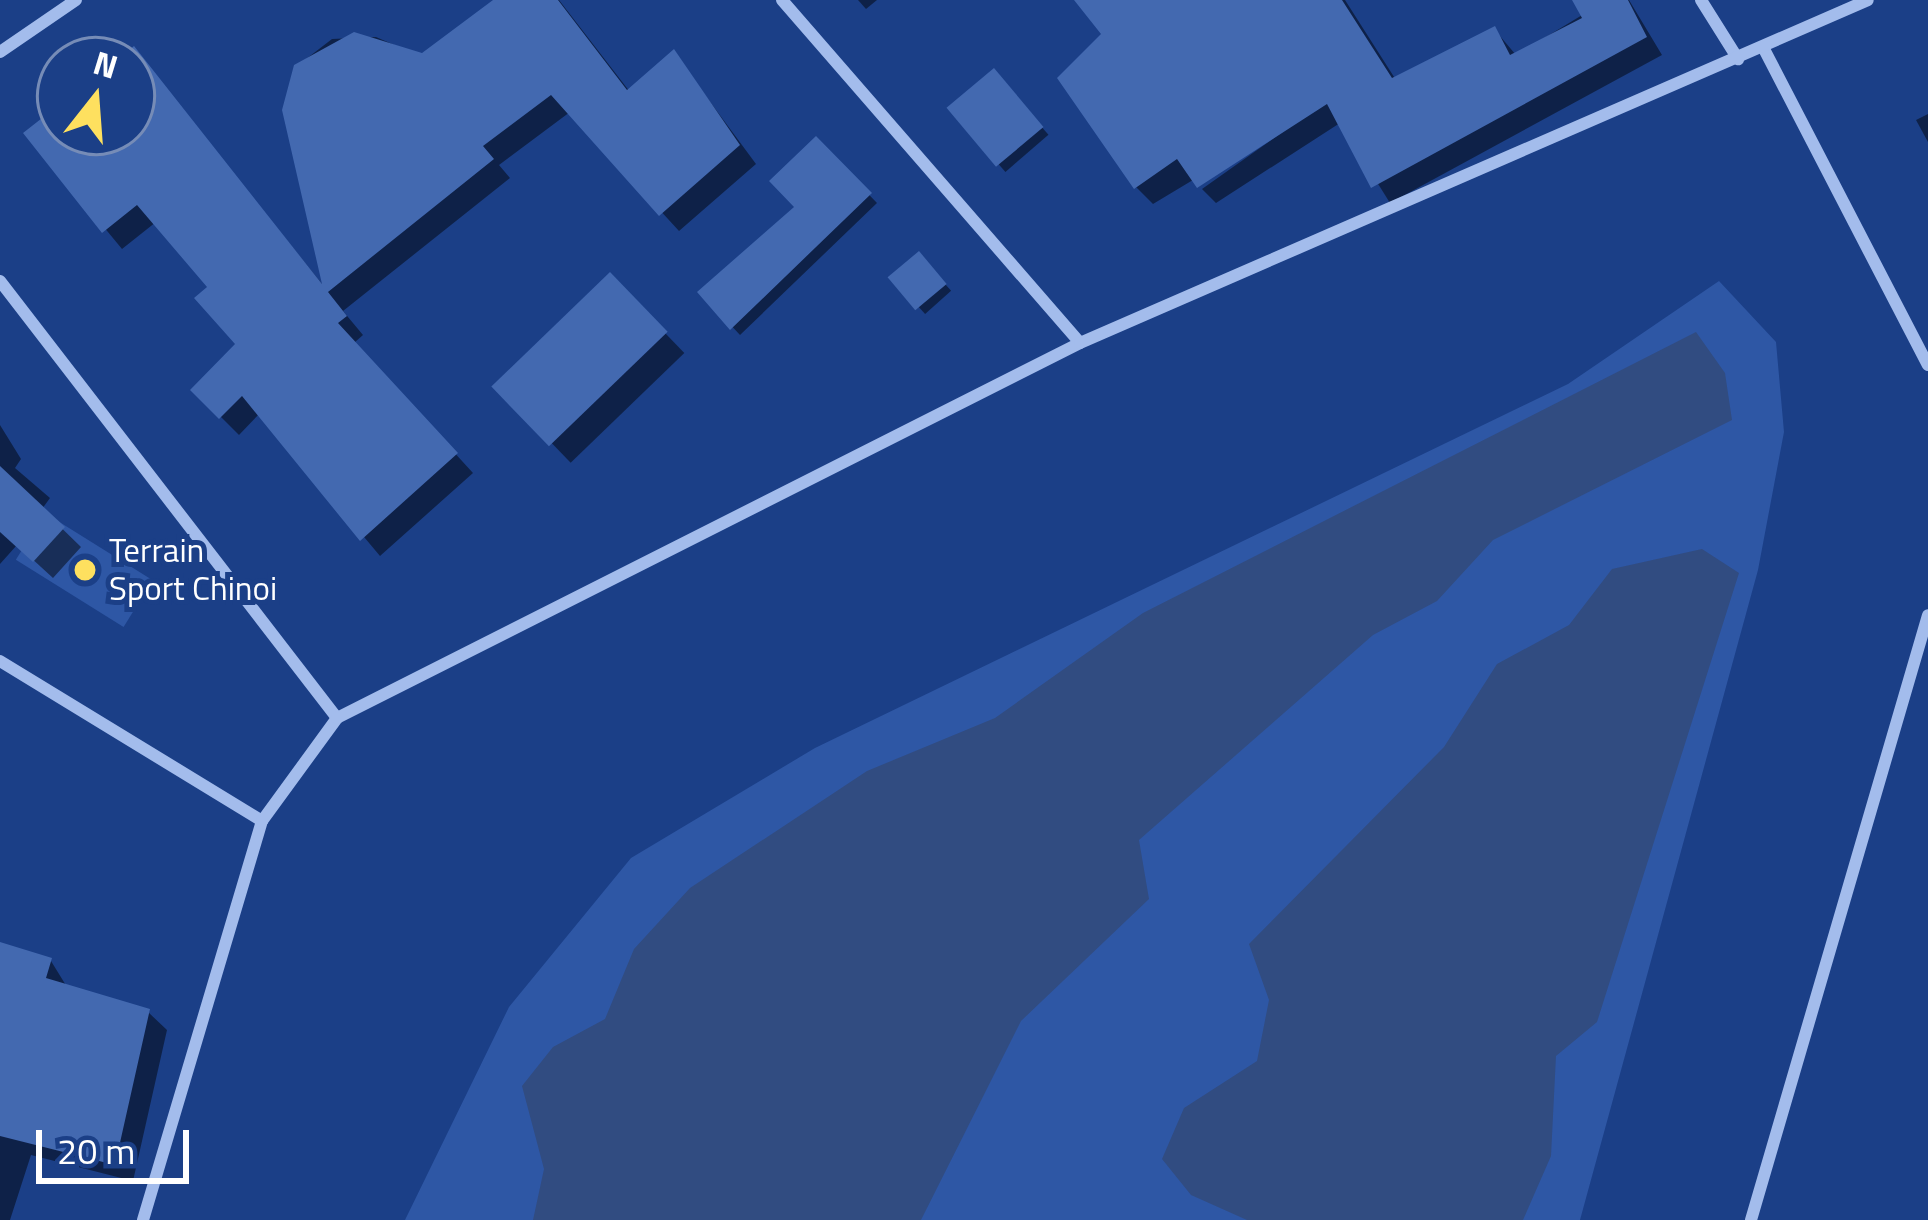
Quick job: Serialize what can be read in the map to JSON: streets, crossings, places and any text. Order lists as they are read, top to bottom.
{
  "places": ["Terrain Sport Chinoi"],
  "scale_bar": "20 m",
  "north": "top"
}
